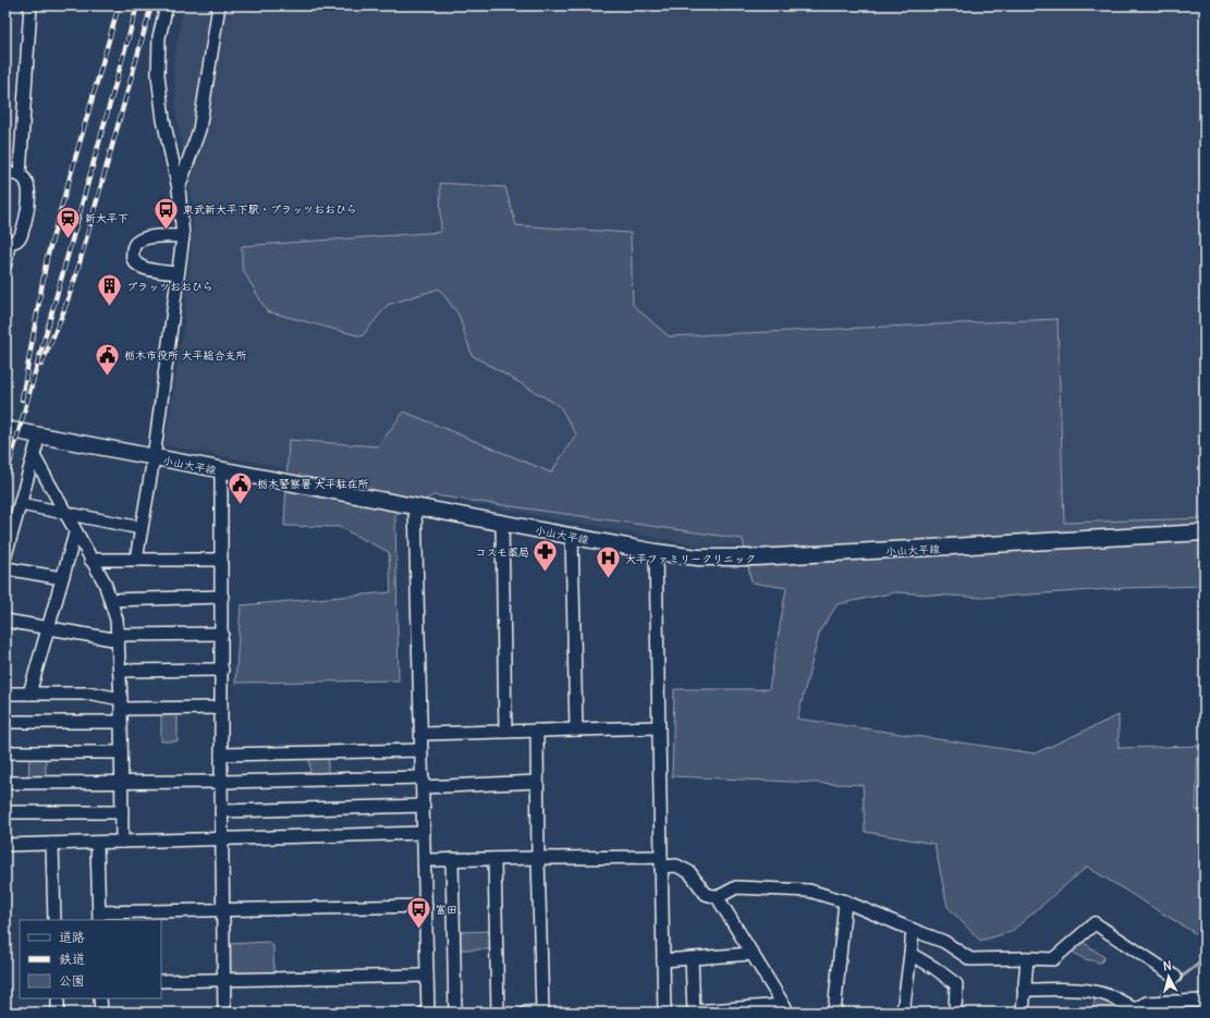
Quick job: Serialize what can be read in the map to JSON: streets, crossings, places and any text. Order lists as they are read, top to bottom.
{
  "streets": {
    "main road": ["小山大平線"]
  },
  "places": {
    "bus stop": ["東武新大平下駅・プラッツおおひら", "富田"],
    "station": ["新大平下"],
    "building": ["プラッツおおひら"],
    "public building": ["栃木市役所 大平総合支所", "栃木警察署 大平駐在所"],
    "pharmacy": ["コスモ薬局"],
    "hospital": ["大平ファミリークリニック"]
  },
  "legend": ["道路", "鉄道", "公園"],
  "north": "top"
}
